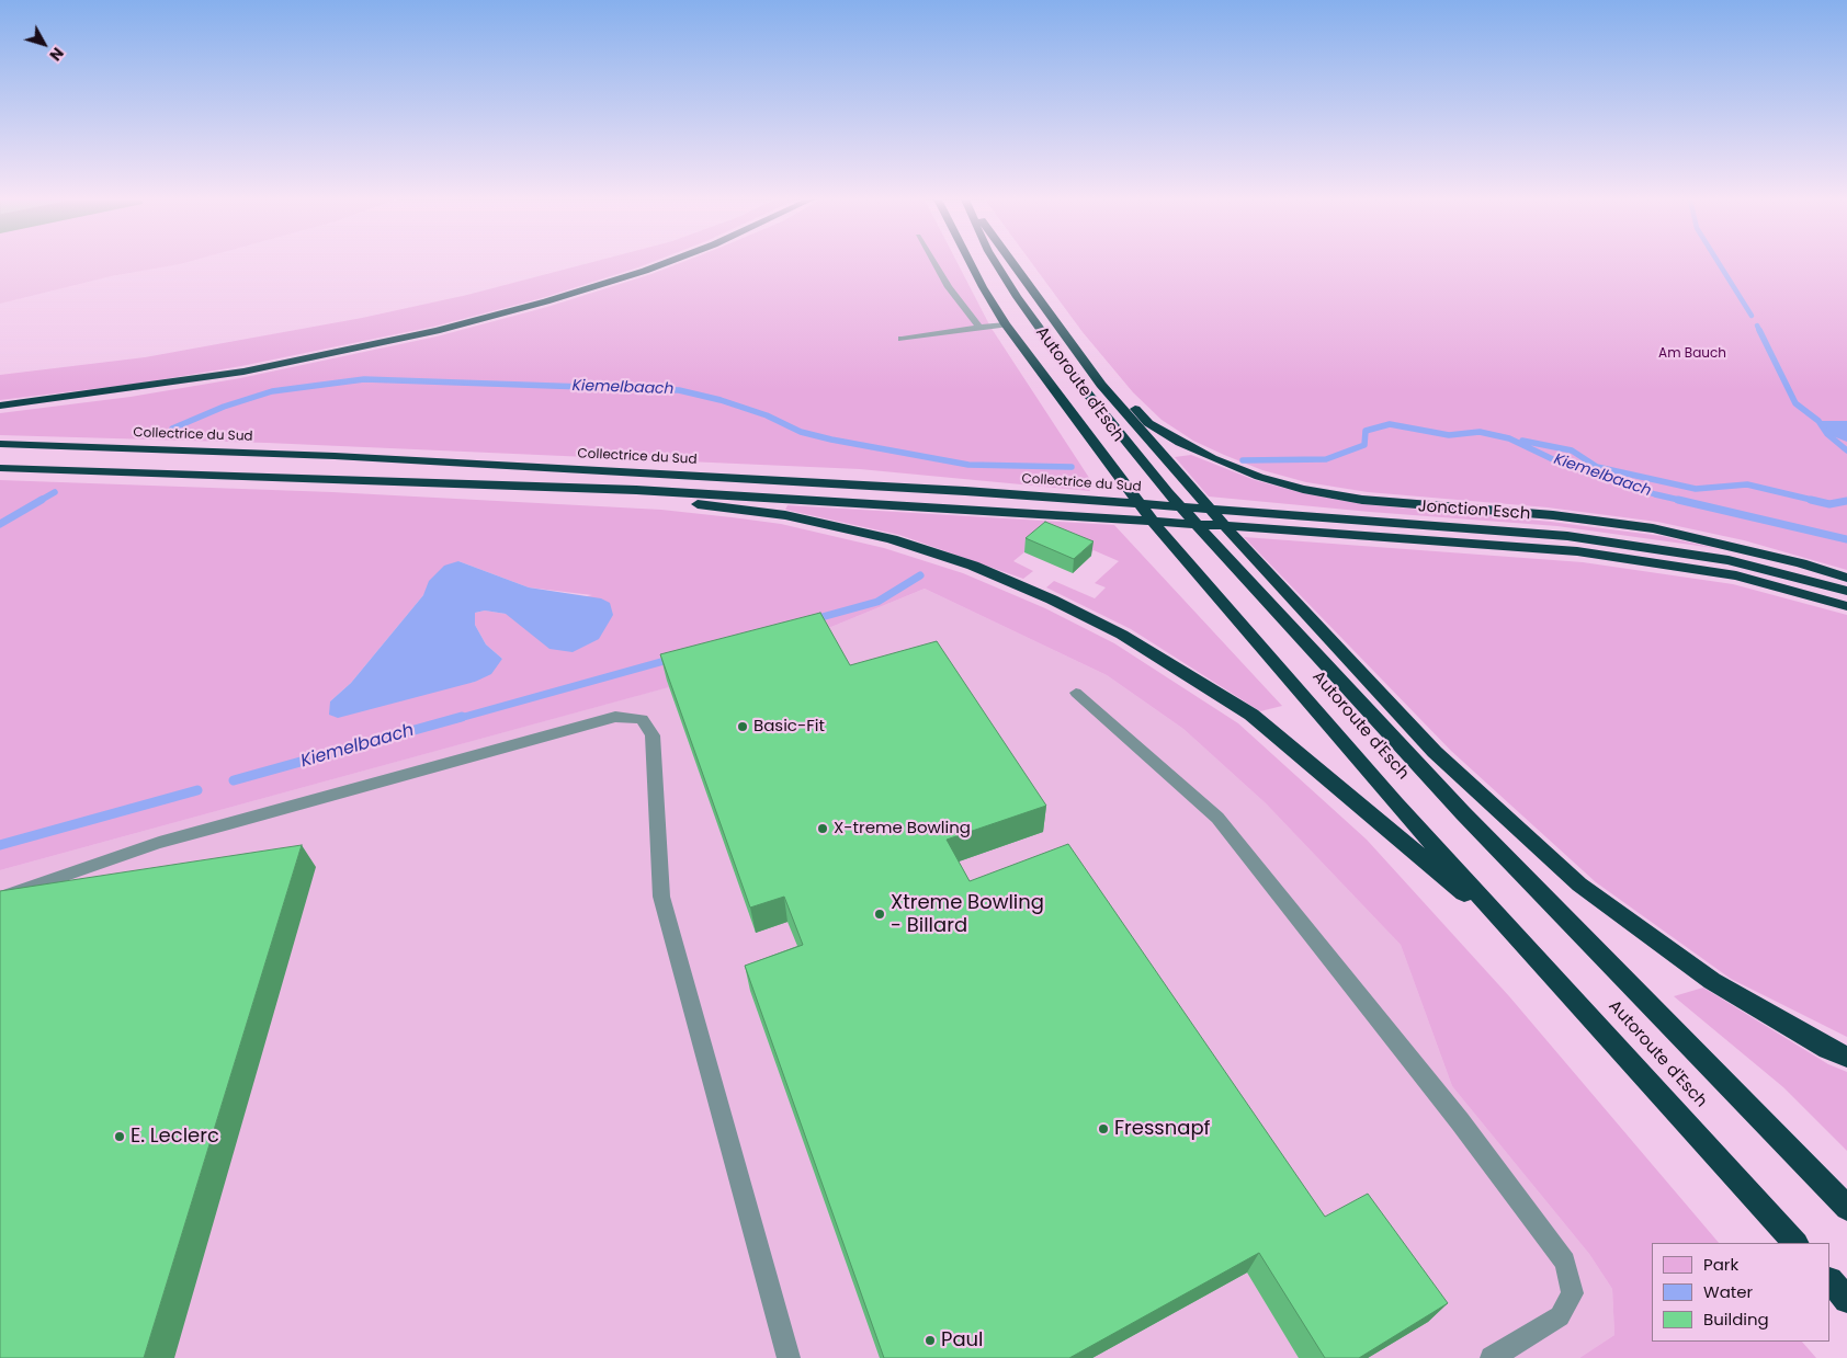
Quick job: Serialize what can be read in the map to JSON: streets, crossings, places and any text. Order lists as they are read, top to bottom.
{
  "streets": {
    "highway": ["Autoroute d'Esch", "Collectrice du Sud", "Jonction Esch"]
  },
  "crossings": [
    ["Collectrice du Sud", "Jonction Esch"]
  ],
  "water": ["Kiemelbaach"],
  "parks": ["Am Bauch"],
  "places": [
    "Basic-Fit",
    "X-treme Bowling",
    "Xtreme Bowling - Billard",
    "Fressnapf",
    "E. Leclerc",
    "Paul"
  ],
  "legend": ["Park", "Water", "Building"],
  "north": "bottom right"
}
